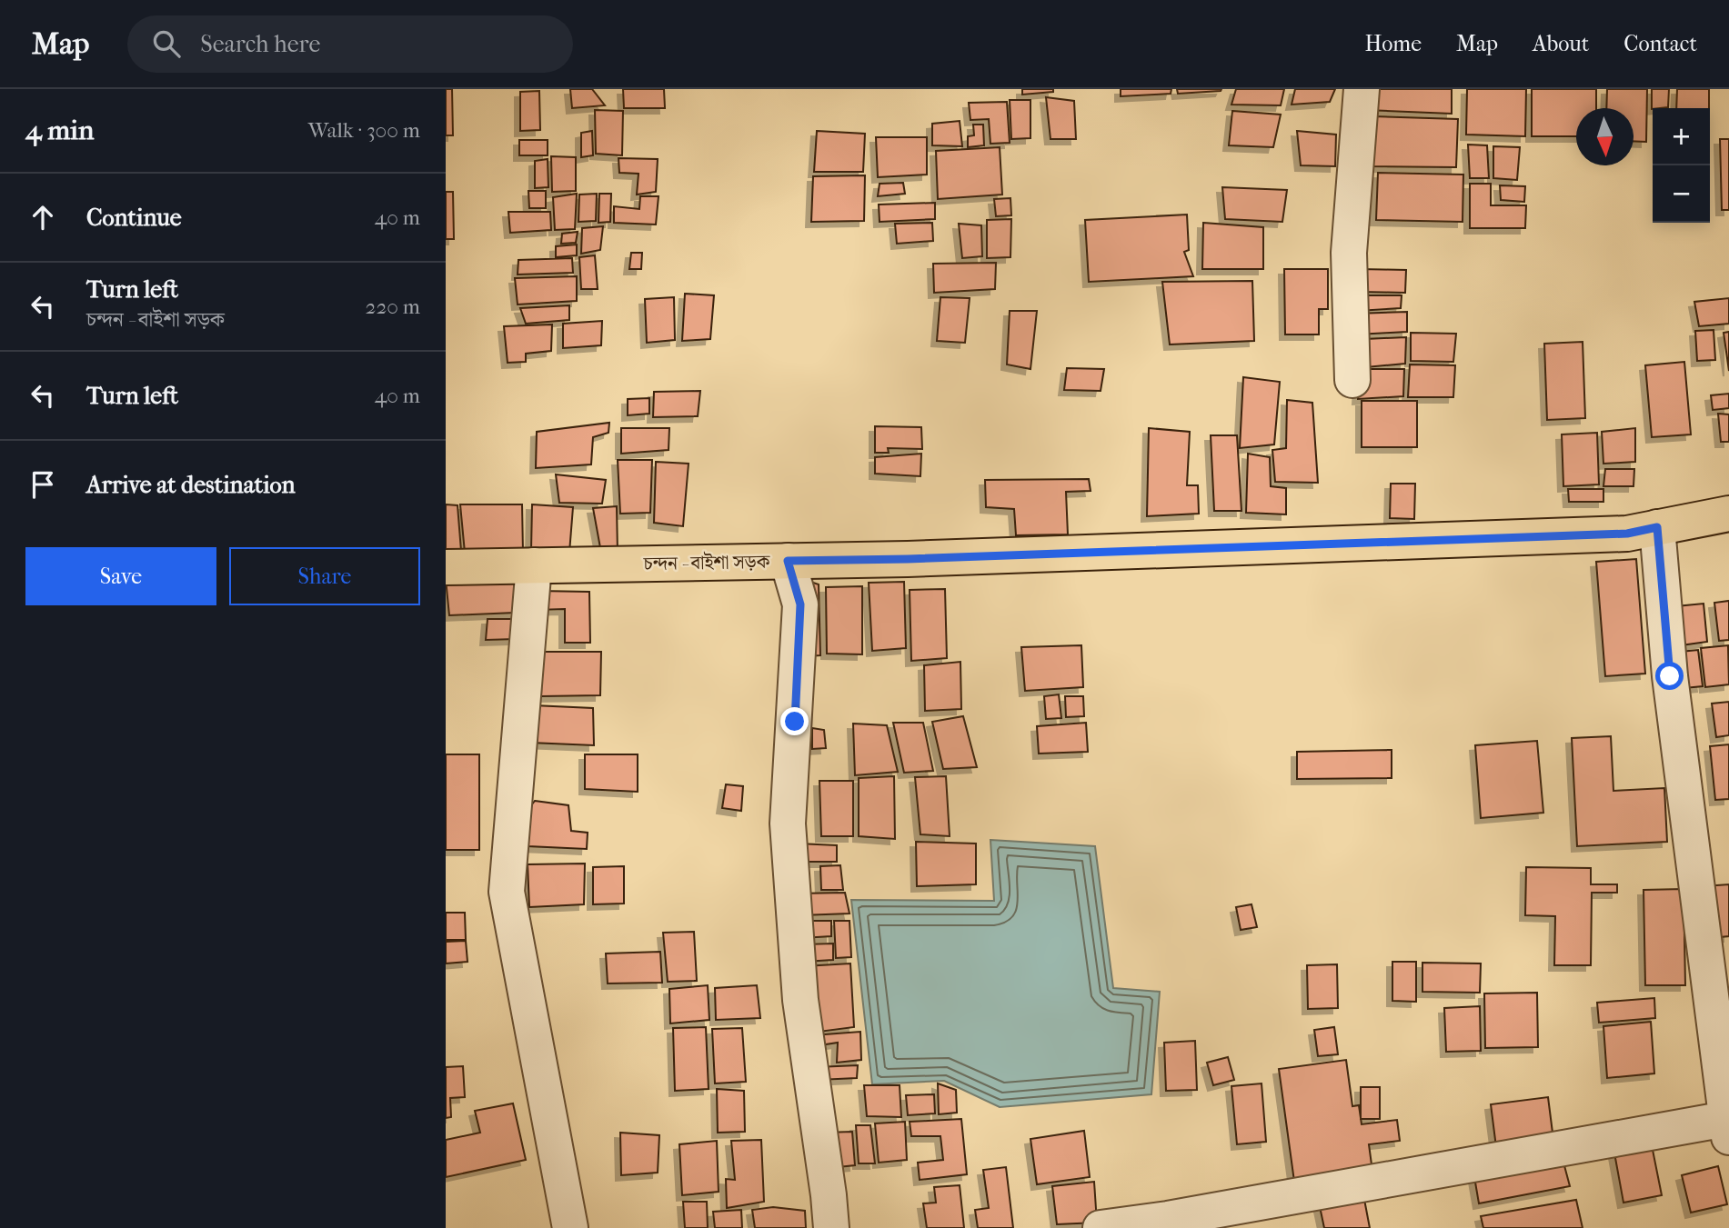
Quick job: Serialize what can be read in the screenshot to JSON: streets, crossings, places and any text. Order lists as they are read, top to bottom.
{
  "streets": {
    "main road": ["চন্দন - বাইশা সড়ক"]
  },
  "north": "bottom",
  "page": {
    "header": "Map",
    "search": "Search here",
    "nav": [
      "Home",
      "Map",
      "About",
      "Contact"
    ],
    "heading": ["4 min", "Walk · 300 m"],
    "map_buttons": ["+", "−"],
    "list": [
      ["Continue", "40 m"],
      ["Turn left", "চন্দন - বাইশা সড়ক", "220 m"],
      ["Turn left", "40 m"],
      "Arrive at destination"
    ],
    "buttons": ["Save", "Share"]
  }
}
